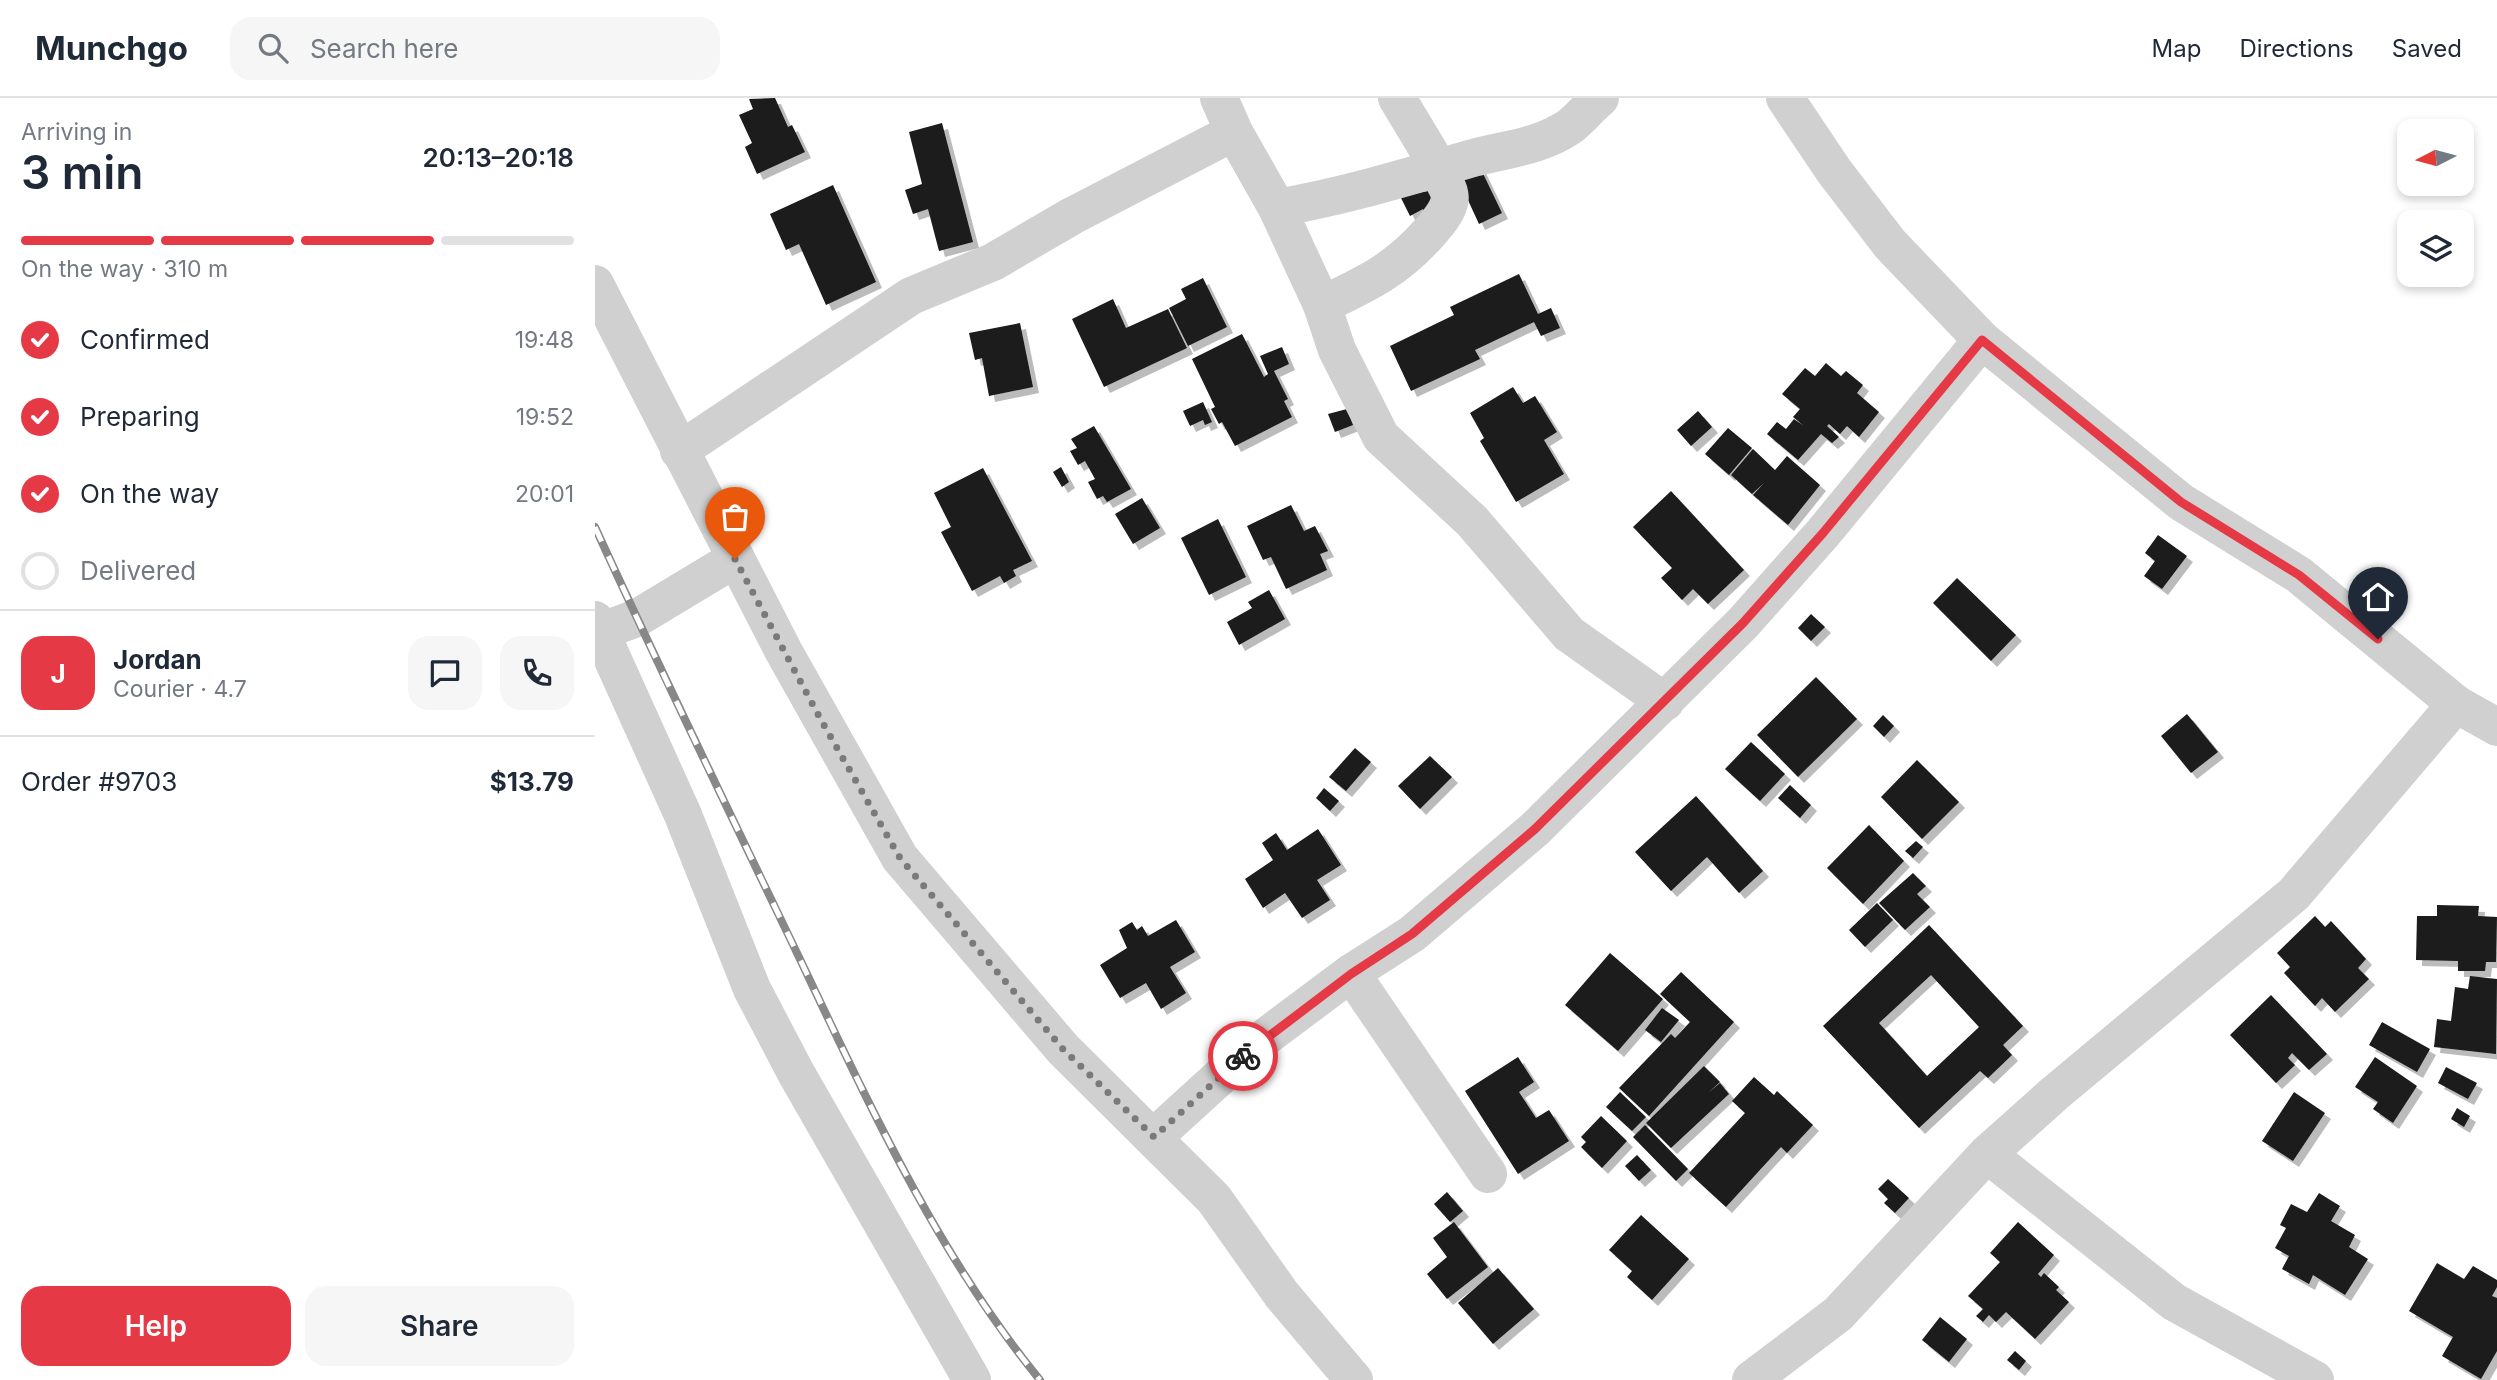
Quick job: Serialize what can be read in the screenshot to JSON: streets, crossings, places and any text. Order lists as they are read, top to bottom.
{
  "north": "left",
  "page": {
    "header": "Munchgo",
    "search": "Search here",
    "nav": ["Map", "Directions", "Saved"],
    "heading": ["3 min", "Arriving in", "20:13–20:18"],
    "panel": [
      "Jordan",
      "Courier · 4.7",
      "Order #9703",
      "$13.79"
    ],
    "bar": "On the way · 310 m",
    "list": [
      ["Confirmed", "19:48"],
      ["Preparing", "19:52"],
      ["On the way", "20:01"],
      "Delivered"
    ],
    "round": "J",
    "buttons": ["Help", "Share"]
  }
}
